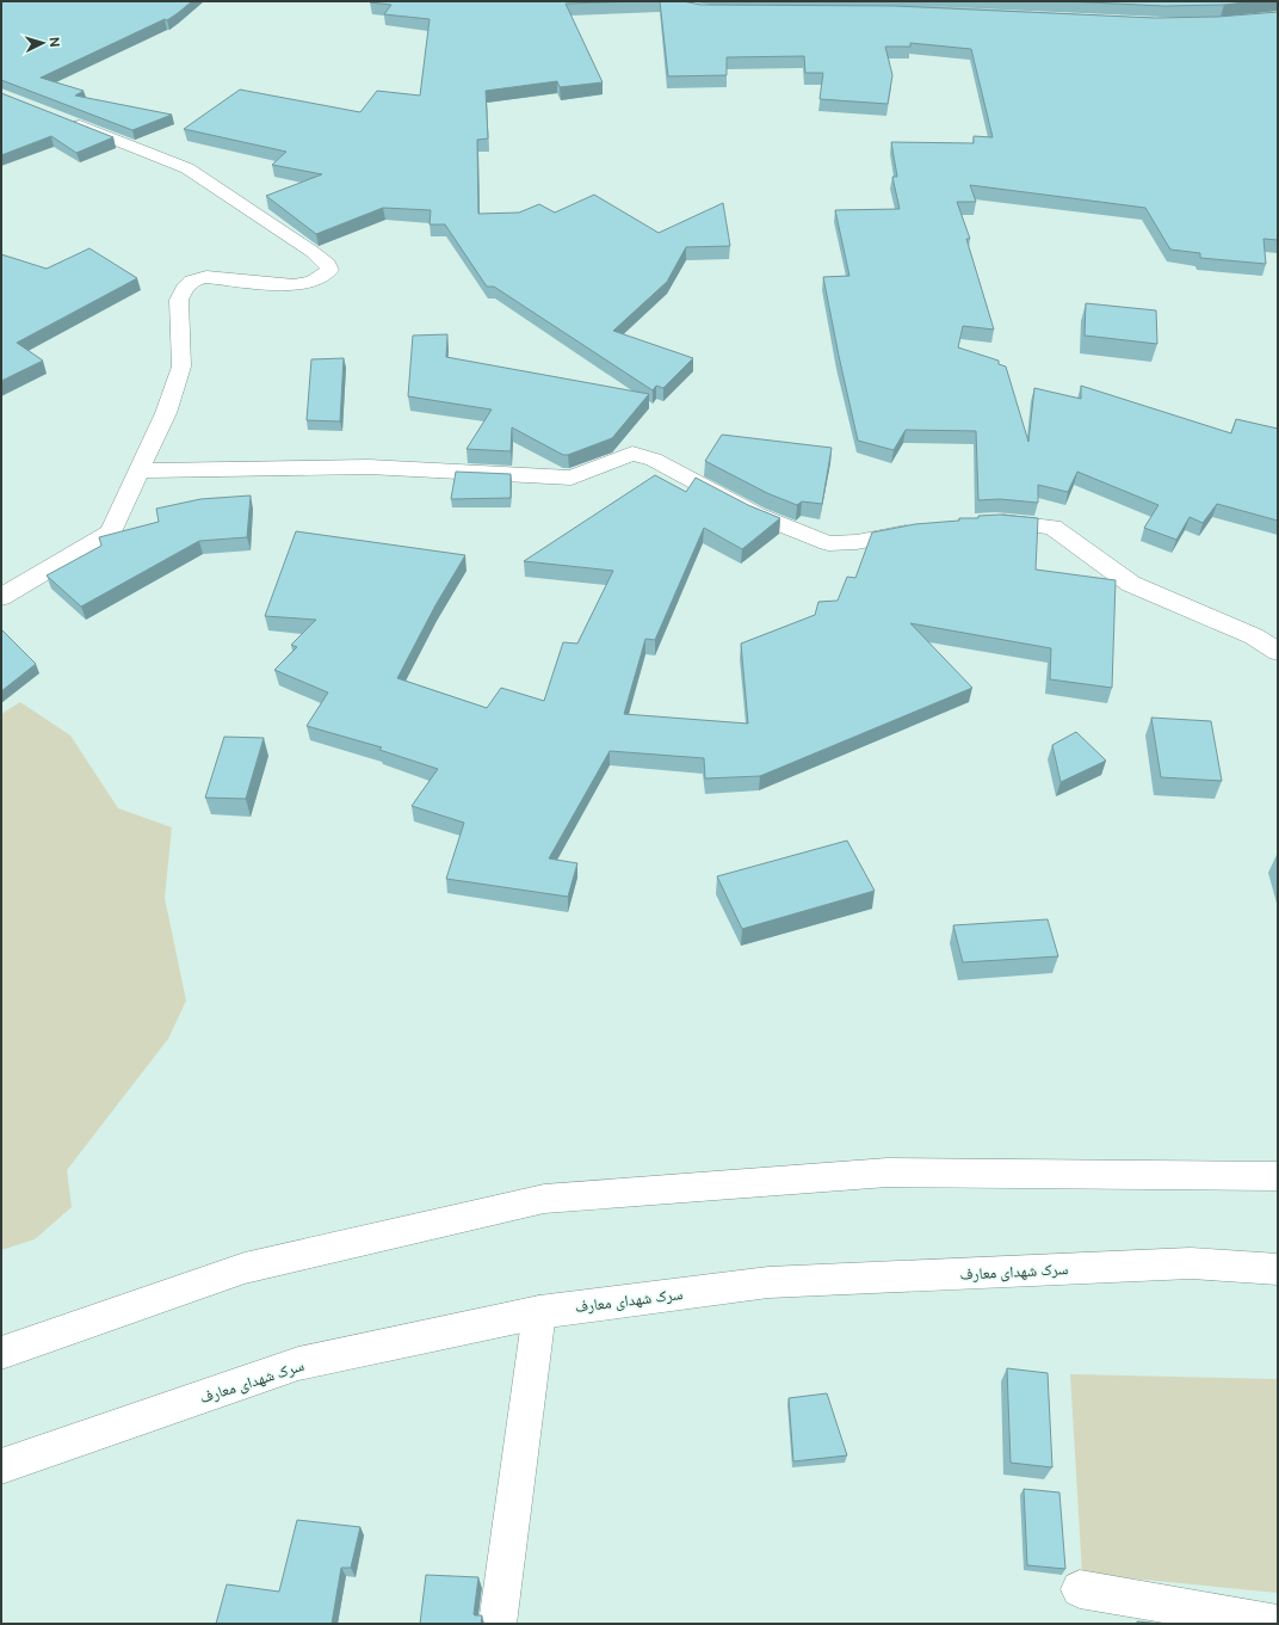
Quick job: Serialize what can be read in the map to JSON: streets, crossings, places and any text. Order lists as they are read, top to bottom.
{
  "streets": {
    "street": ["سرک شهدای معارف"]
  },
  "north": "right"
}
